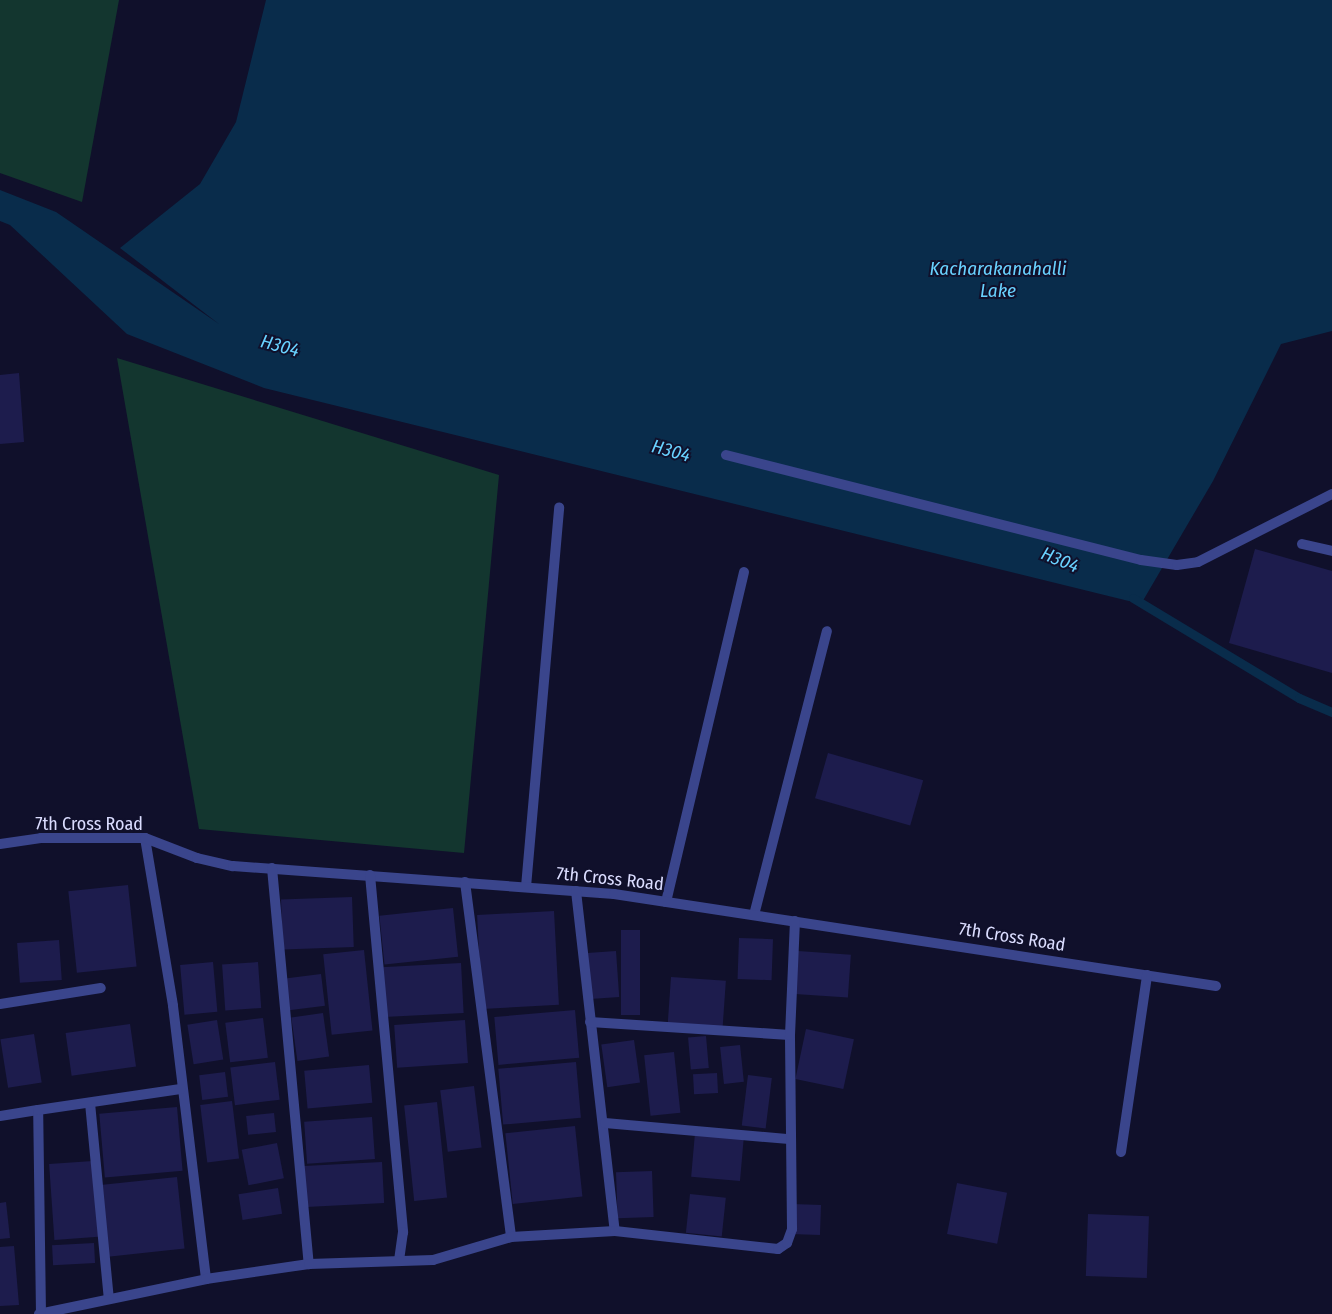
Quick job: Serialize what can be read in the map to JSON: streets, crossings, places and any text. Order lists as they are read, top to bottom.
{
  "streets": {
    "street": ["7th Cross Road"]
  },
  "water": ["Kacharakanahalli Lake", "H304"]
}
